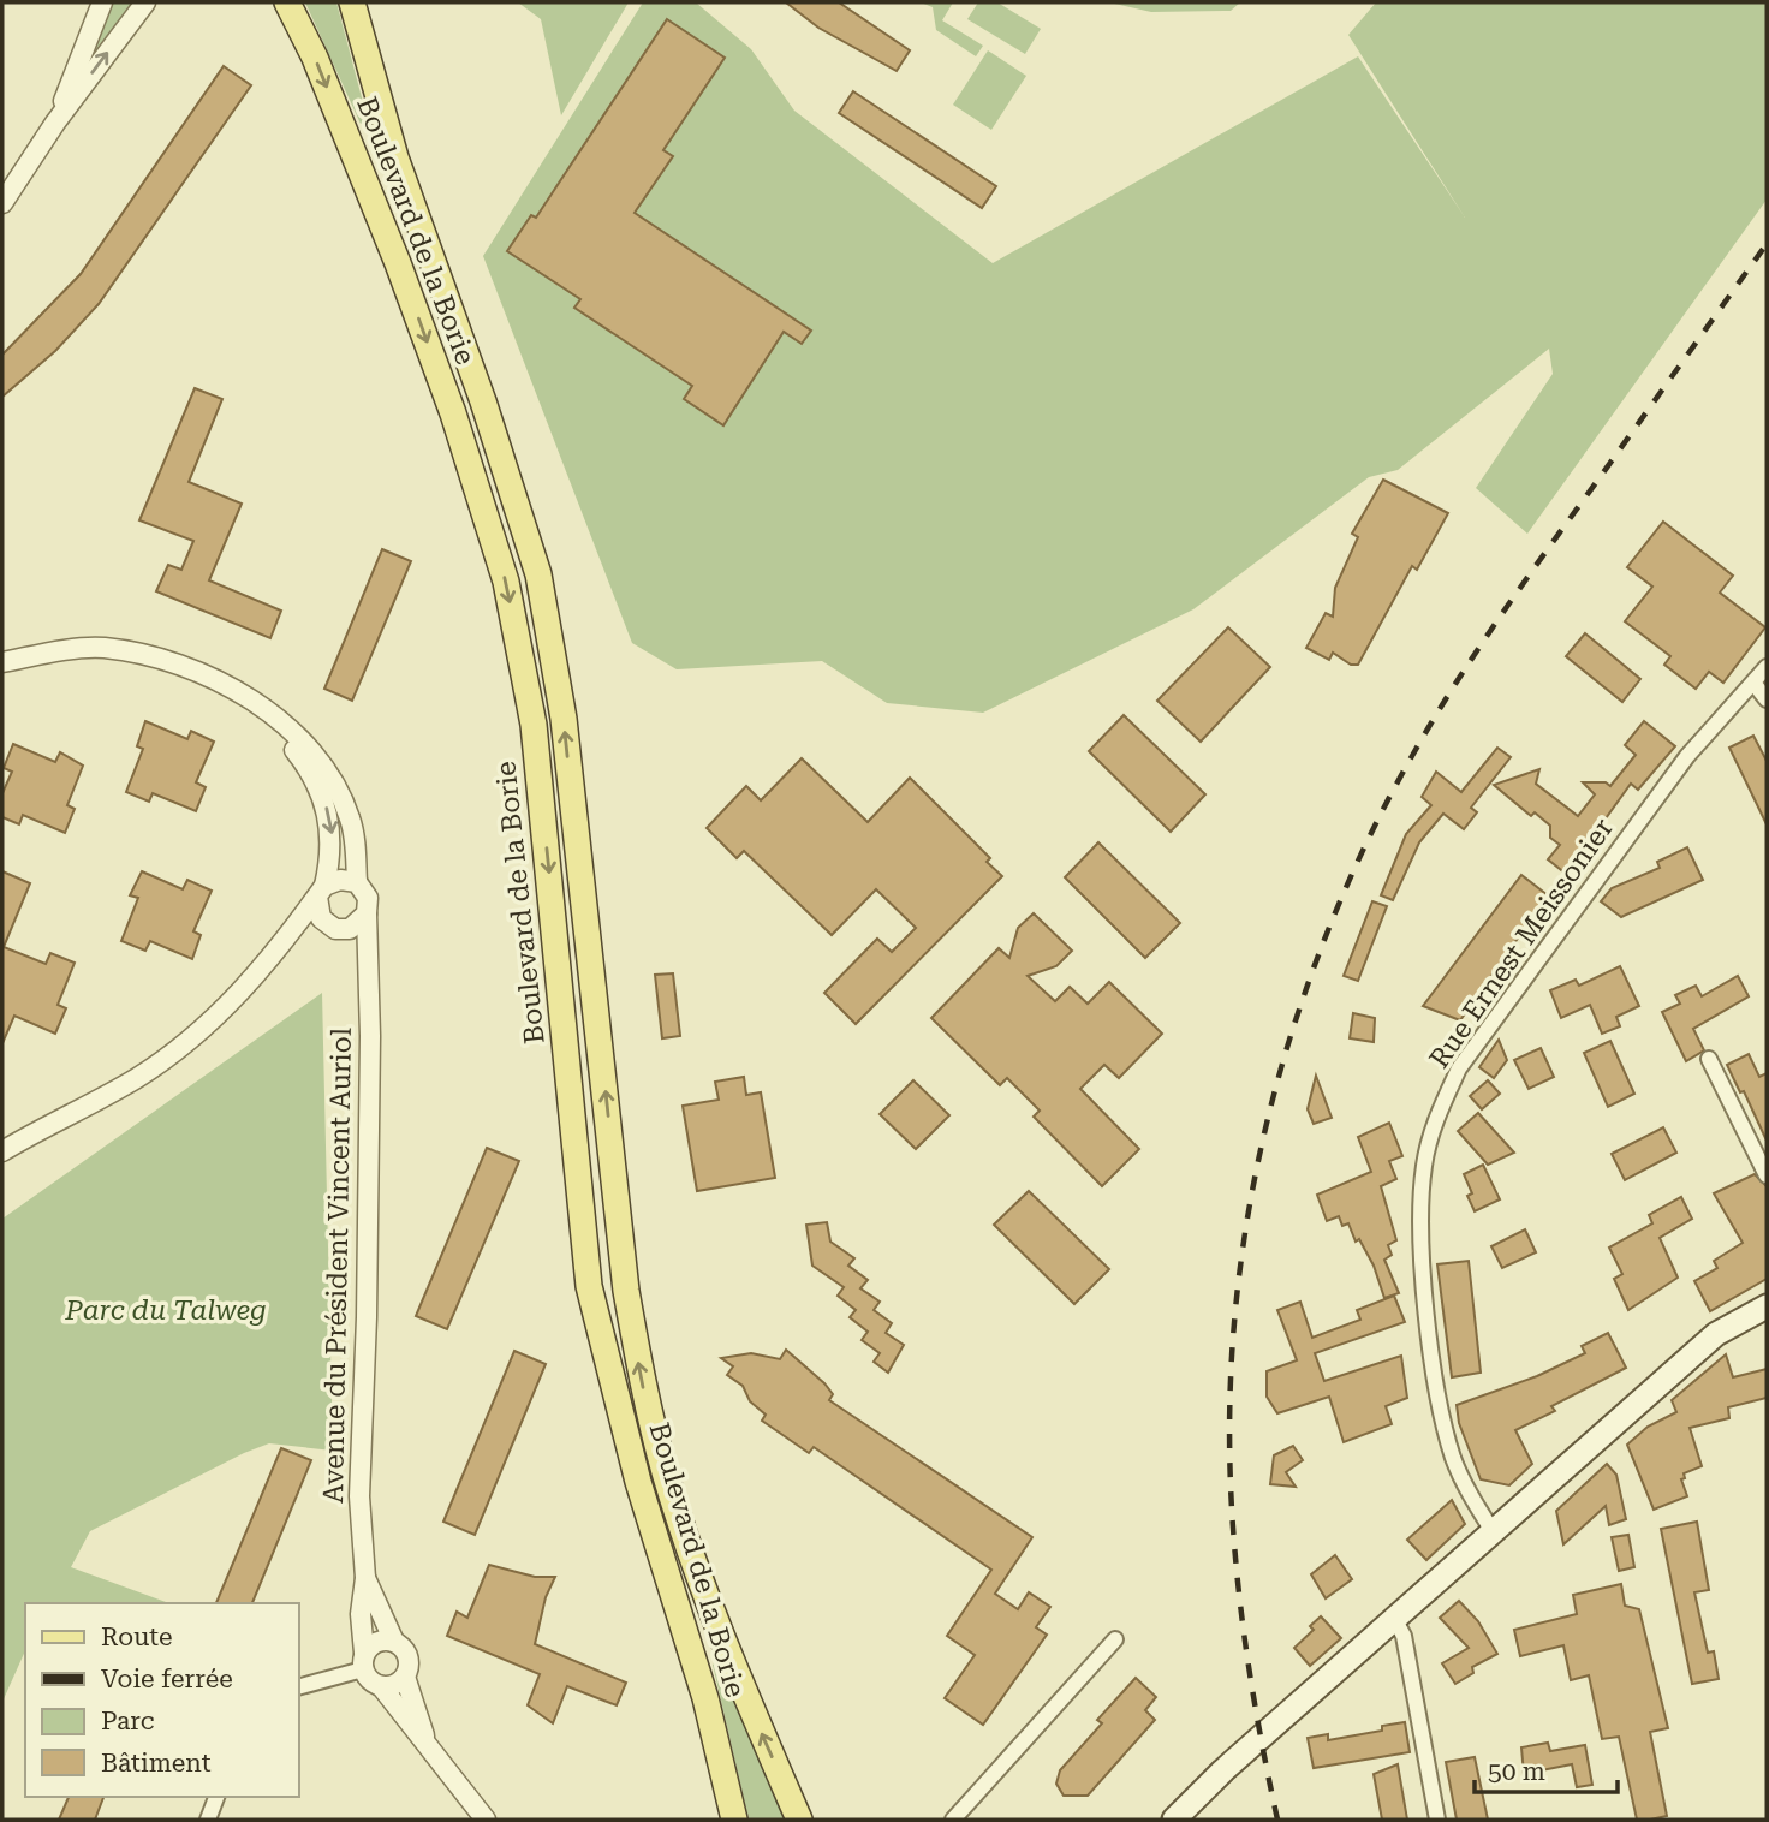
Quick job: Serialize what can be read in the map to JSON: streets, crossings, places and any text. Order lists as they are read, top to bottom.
{
  "streets": {
    "main road": ["Boulevard de la Borie"],
    "street": ["Rue Ernest Meissonier", "Avenue du Président Vincent Auriol"]
  },
  "parks": ["Parc du Talweg"],
  "legend": [
    "Route",
    "Voie ferrée",
    "Parc",
    "Bâtiment"
  ],
  "scale_bar": "50 m"
}
